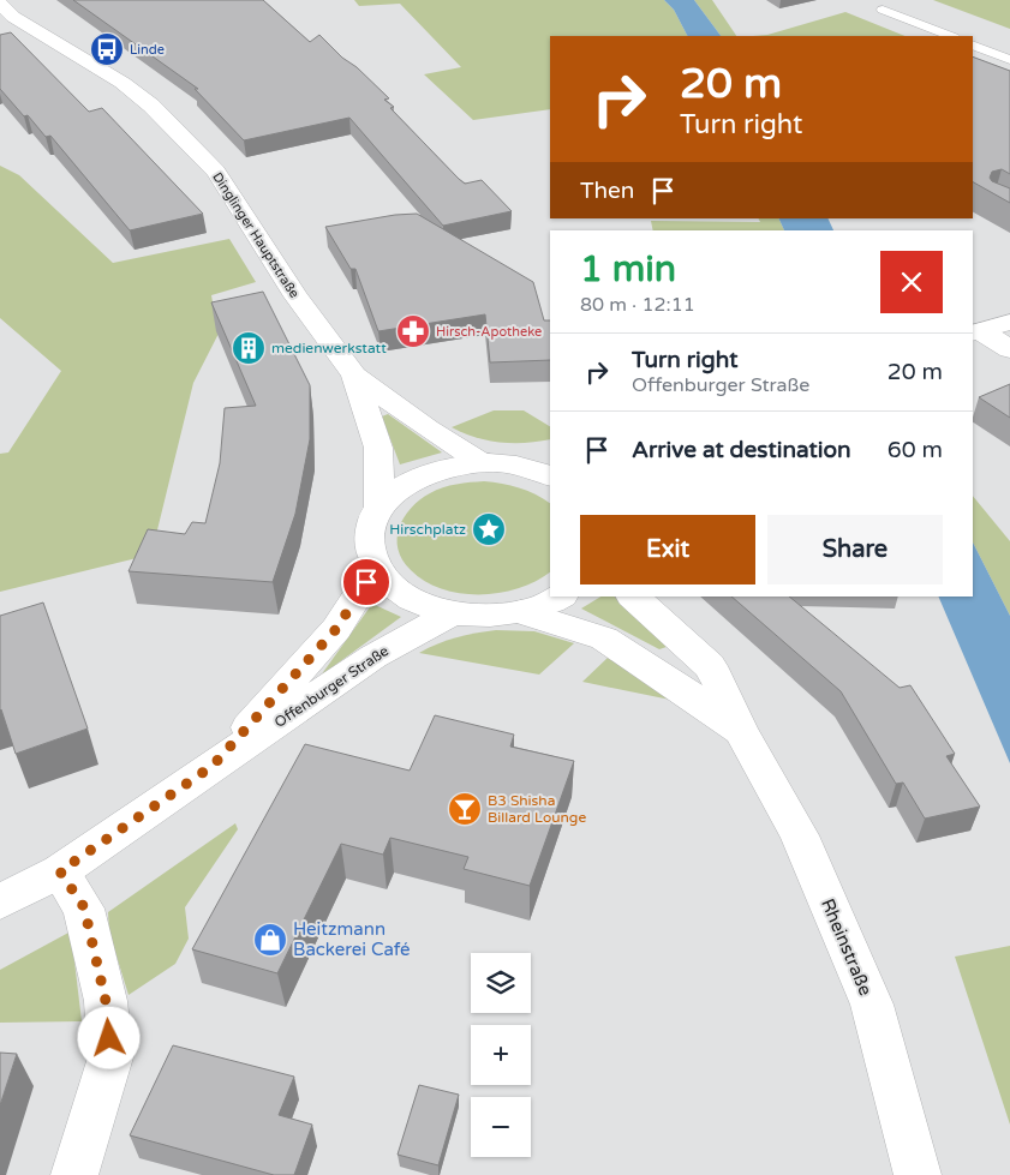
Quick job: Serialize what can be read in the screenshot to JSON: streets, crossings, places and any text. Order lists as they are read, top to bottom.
{
  "streets": {
    "main road": ["Dinglinger Hauptstraße", "Offenburger Straße", "Rheinstraße"]
  },
  "places": {
    "bus stop": ["Linde"],
    "pharmacy": ["Hirsch-Apotheke"],
    "building": ["medienwerkstatt"],
    "place": ["Hirschplatz"],
    "bar": ["B3 Shisha Billard Lounge"],
    "shop": ["Heitzmann Backerei Café"]
  },
  "page": {
    "turn": ["20 m", "Turn right"],
    "then": "Then",
    "heading": ["1 min", "80 m · 12:11"],
    "list": [
      {
        "name": "Turn right",
        "note": "Offenburger Straße",
        "value": "20 m"
      },
      {
        "name": "Arrive at destination",
        "value": "60 m"
      }
    ],
    "buttons": ["Exit", "Share"],
    "map_buttons": ["+", "−"]
  }
}
